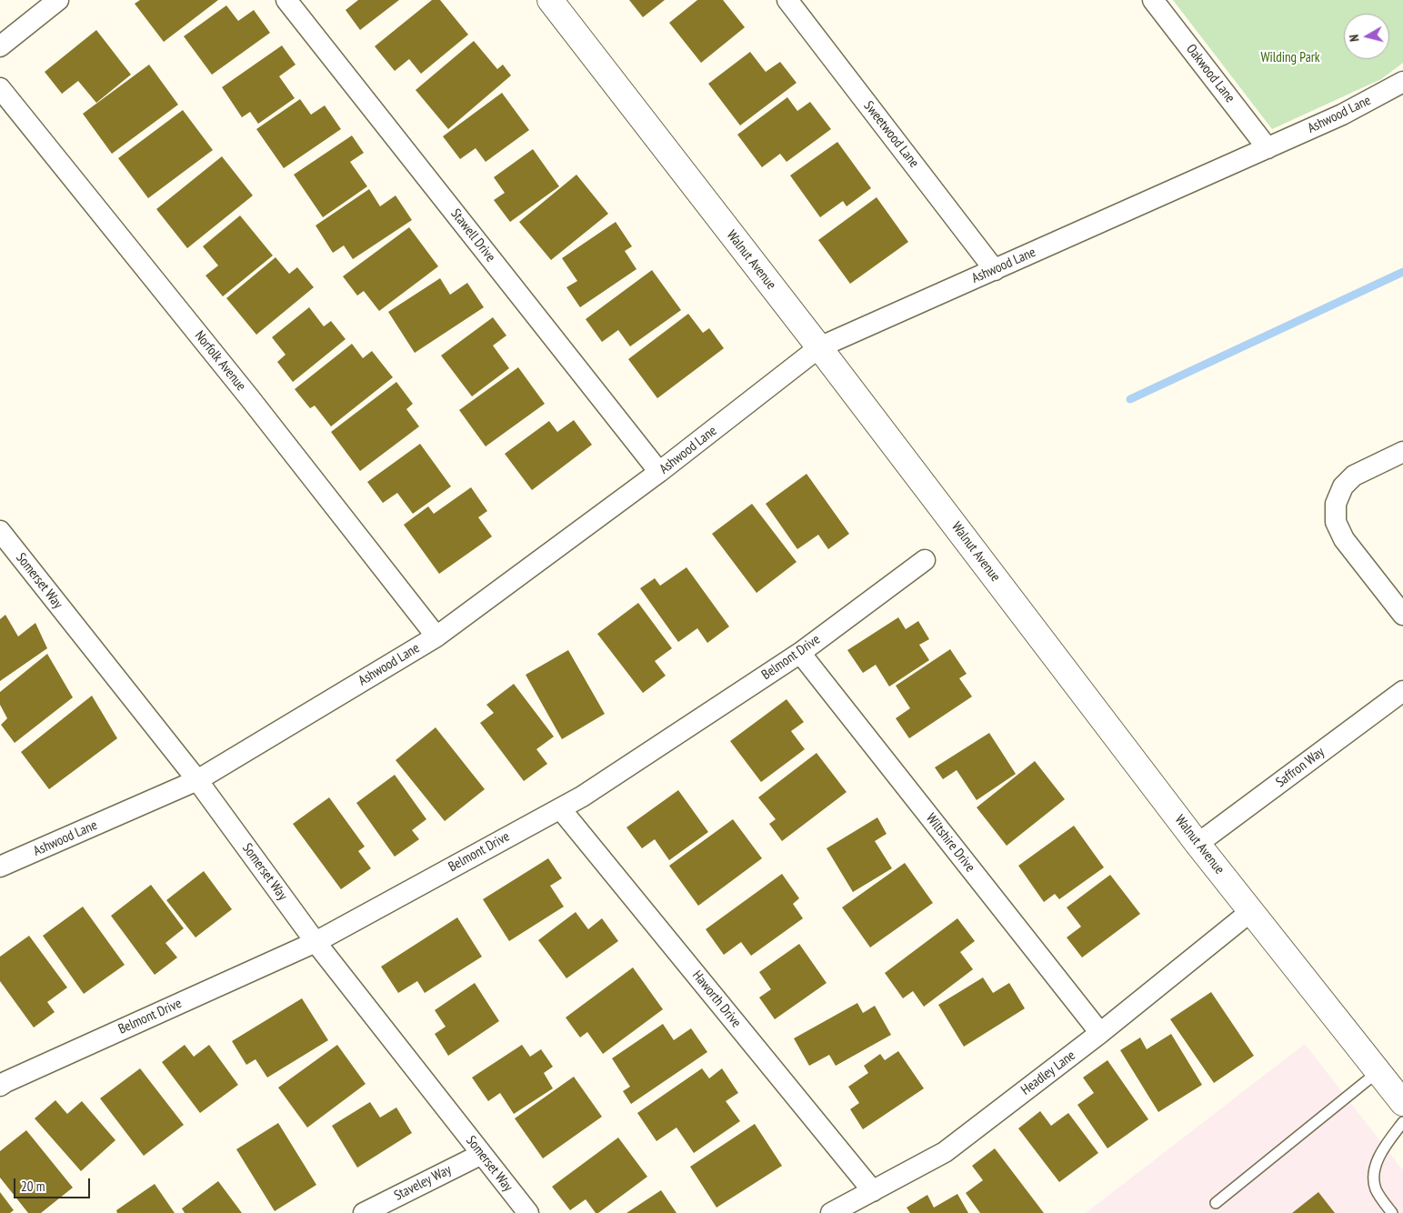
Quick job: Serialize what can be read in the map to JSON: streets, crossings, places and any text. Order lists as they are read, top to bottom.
{
  "streets": {
    "street": [
      "Oakwood Lane",
      "Ashwood Lane",
      "Sweetwood Lane",
      "Stawell Drive",
      "Walnut Avenue",
      "Norfolk Avenue",
      "Somerset Way",
      "Belmont Drive",
      "Saffron Way",
      "Wiltshire Drive",
      "Haworth Drive",
      "Headley Lane",
      "Staveley Way"
    ]
  },
  "crossings": [
    ["Oakwood Lane", "Ashwood Lane"],
    ["Ashwood Lane", "Sweetwood Lane"],
    ["Ashwood Lane", "Stawell Drive"],
    ["Ashwood Lane", "Walnut Avenue"],
    ["Ashwood Lane", "Norfolk Avenue"],
    ["Ashwood Lane", "Somerset Way"],
    ["Walnut Avenue", "Saffron Way"],
    ["Walnut Avenue", "Headley Lane"],
    ["Somerset Way", "Belmont Drive"],
    ["Somerset Way", "Staveley Way"],
    ["Belmont Drive", "Wiltshire Drive"],
    ["Belmont Drive", "Haworth Drive"],
    ["Wiltshire Drive", "Headley Lane"],
    ["Haworth Drive", "Headley Lane"]
  ],
  "parks": ["Wilding Park"],
  "scale_bar": "20 m",
  "north": "left"
}
